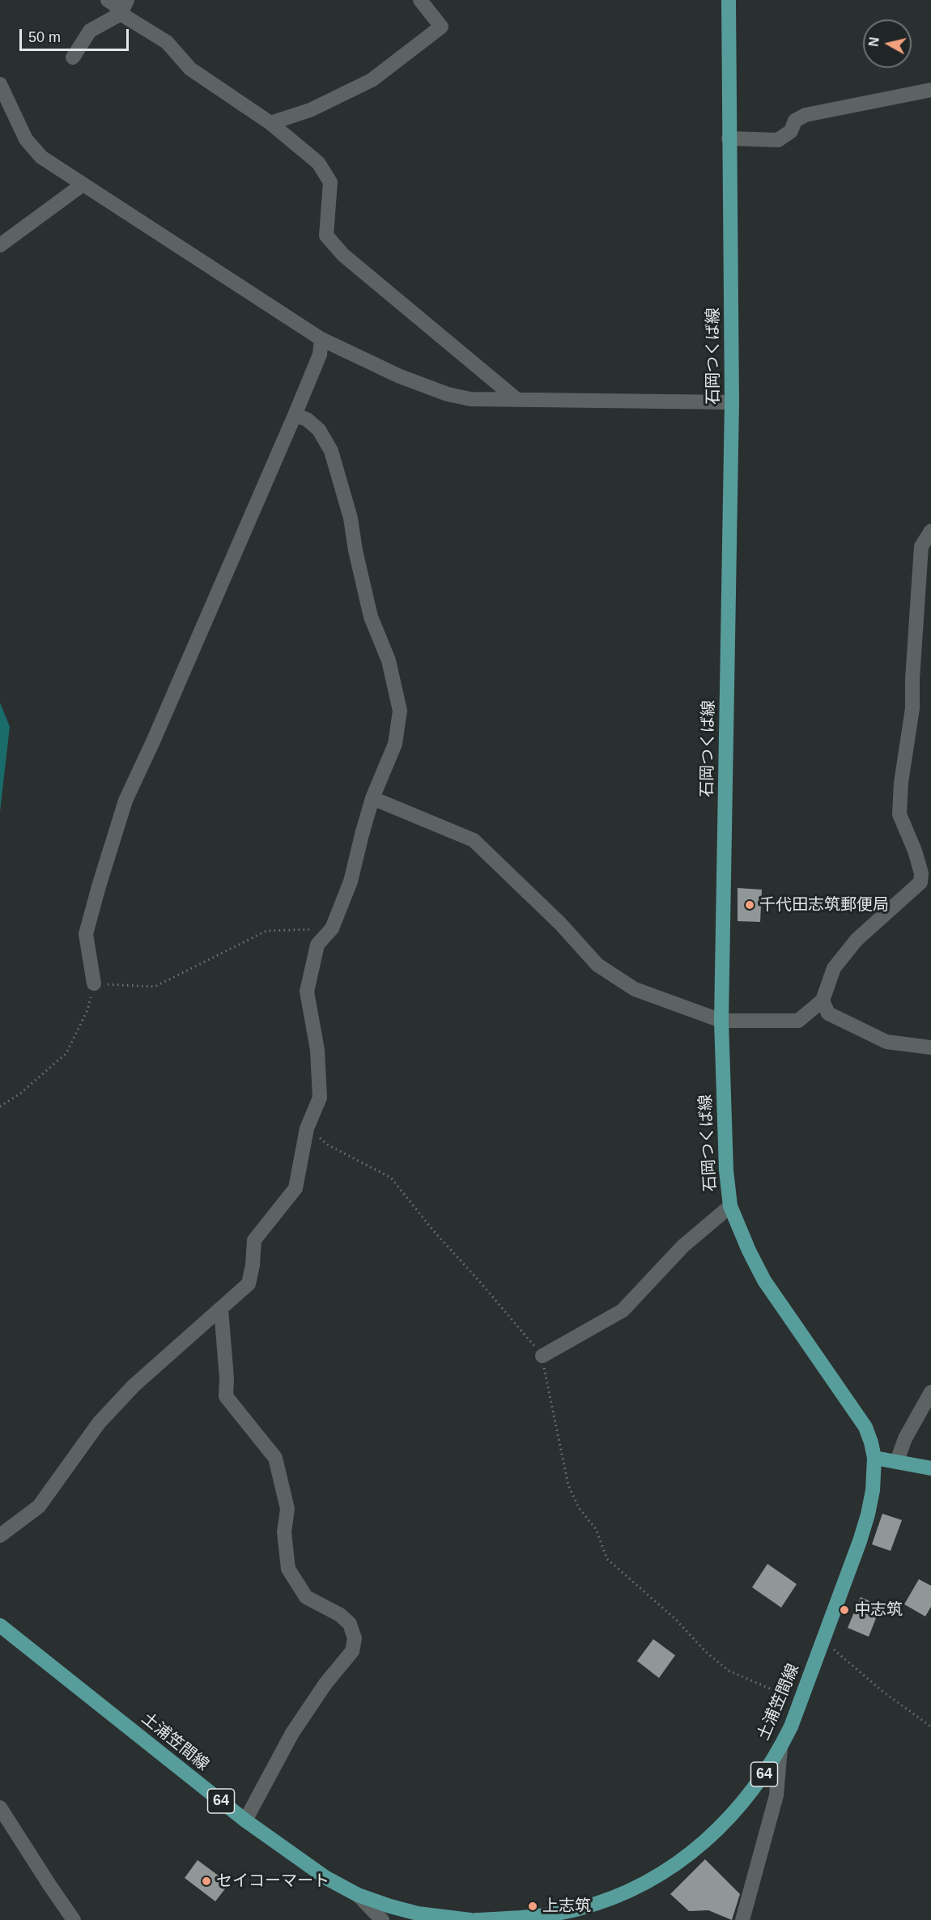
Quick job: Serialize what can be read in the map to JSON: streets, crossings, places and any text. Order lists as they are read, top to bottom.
{
  "streets": {
    "main road": ["石岡つくば線", "土浦笠間線", "64"]
  },
  "crossings": [
    ["石岡つくば線", "土浦笠間線"]
  ],
  "places": [
    "千代田志筑郵便局",
    "中志筑",
    "セイコーマート",
    "上志筑"
  ],
  "scale_bar": "50 m",
  "north": "left"
}
